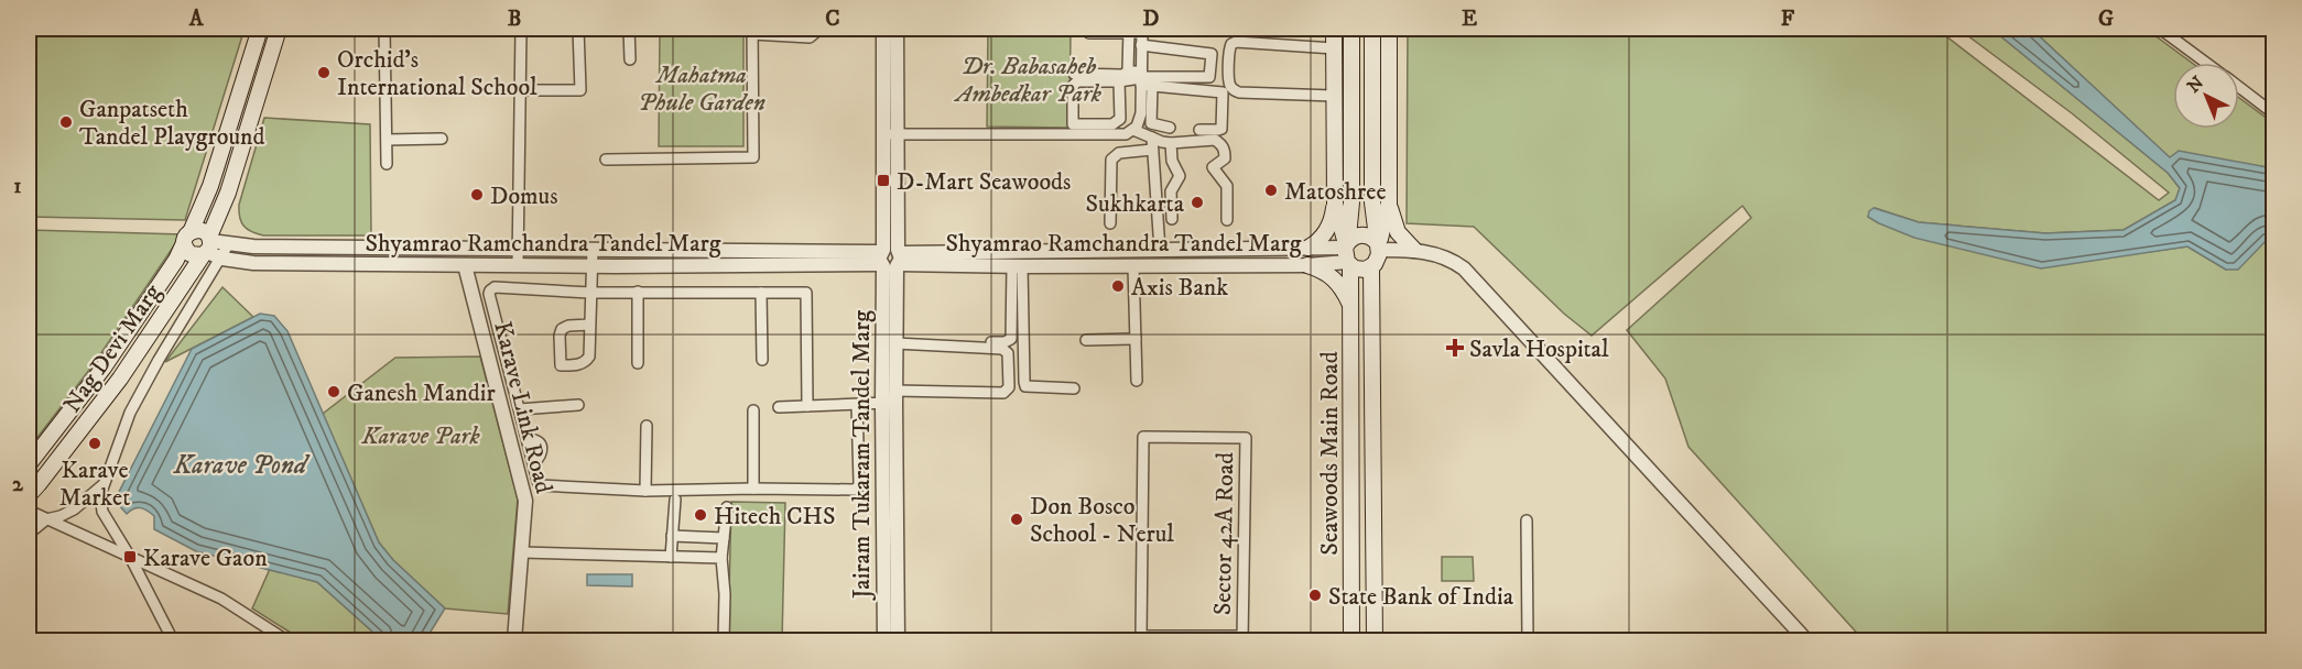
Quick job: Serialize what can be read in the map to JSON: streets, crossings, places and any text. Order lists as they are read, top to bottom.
{
  "streets": {
    "main road": ["Nag Devi Marg", "Seawoods Main Road"],
    "street": [
      "Shyamrao Ramchandra Tandel Marg",
      "Karave Link Road",
      "Jairam Tukaram Tandel Marg",
      "Sector 42A Road"
    ]
  },
  "crossings": [
    ["Shyamrao Ramchandra Tandel Marg", "Nag Devi Marg"],
    ["Shyamrao Ramchandra Tandel Marg", "Karave Link Road"],
    ["Shyamrao Ramchandra Tandel Marg", "Seawoods Main Road"],
    ["Shyamrao Ramchandra Tandel Marg", "Jairam Tukaram Tandel Marg"]
  ],
  "water": ["Karave Pond"],
  "parks": ["Dr. Babasaheb Ambedkar Park", "Mahatma Phule Garden", "Karave Park"],
  "places": {
    "other": [
      "Orchid's International School",
      "Ganpatseth Tandel Playground",
      "Matoshree",
      "Domus",
      "Sukhkarta",
      "Axis Bank",
      "Ganesh Mandir",
      "Karave Market",
      "Hitech CHS",
      "Don Bosco School - Nerul",
      "State Bank of India"
    ],
    "transit": ["D-Mart Seawoods", "Karave Gaon"],
    "health": ["Savla Hospital"]
  },
  "north": "top left",
  "grid": {
    "columns": [
      "A",
      "B",
      "C",
      "D",
      "E",
      "F",
      "G"
    ],
    "rows": ["1", "2"]
  }
}
